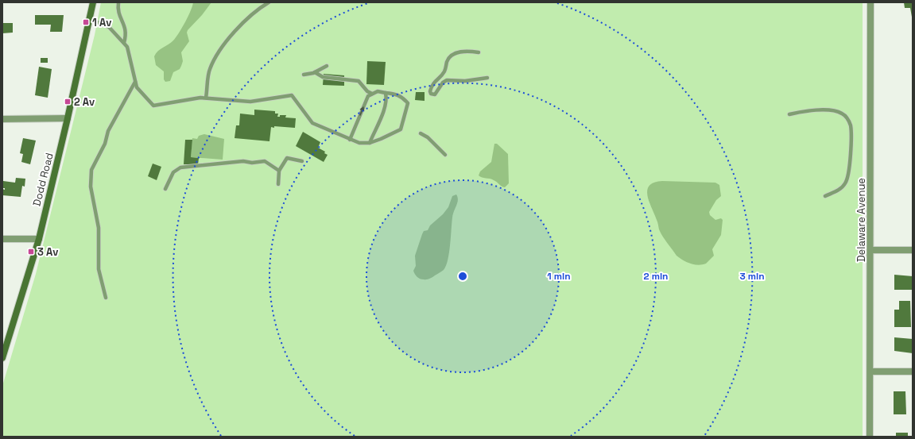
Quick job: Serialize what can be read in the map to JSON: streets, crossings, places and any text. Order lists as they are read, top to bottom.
{
  "streets": {
    "main road": ["Dodd Road"],
    "street": ["Delaware Avenue"]
  },
  "places": {
    "transit": ["1 Av", "2 Av", "3 Av"]
  },
  "rings": ["1 min", "2 min", "3 min"]
}
